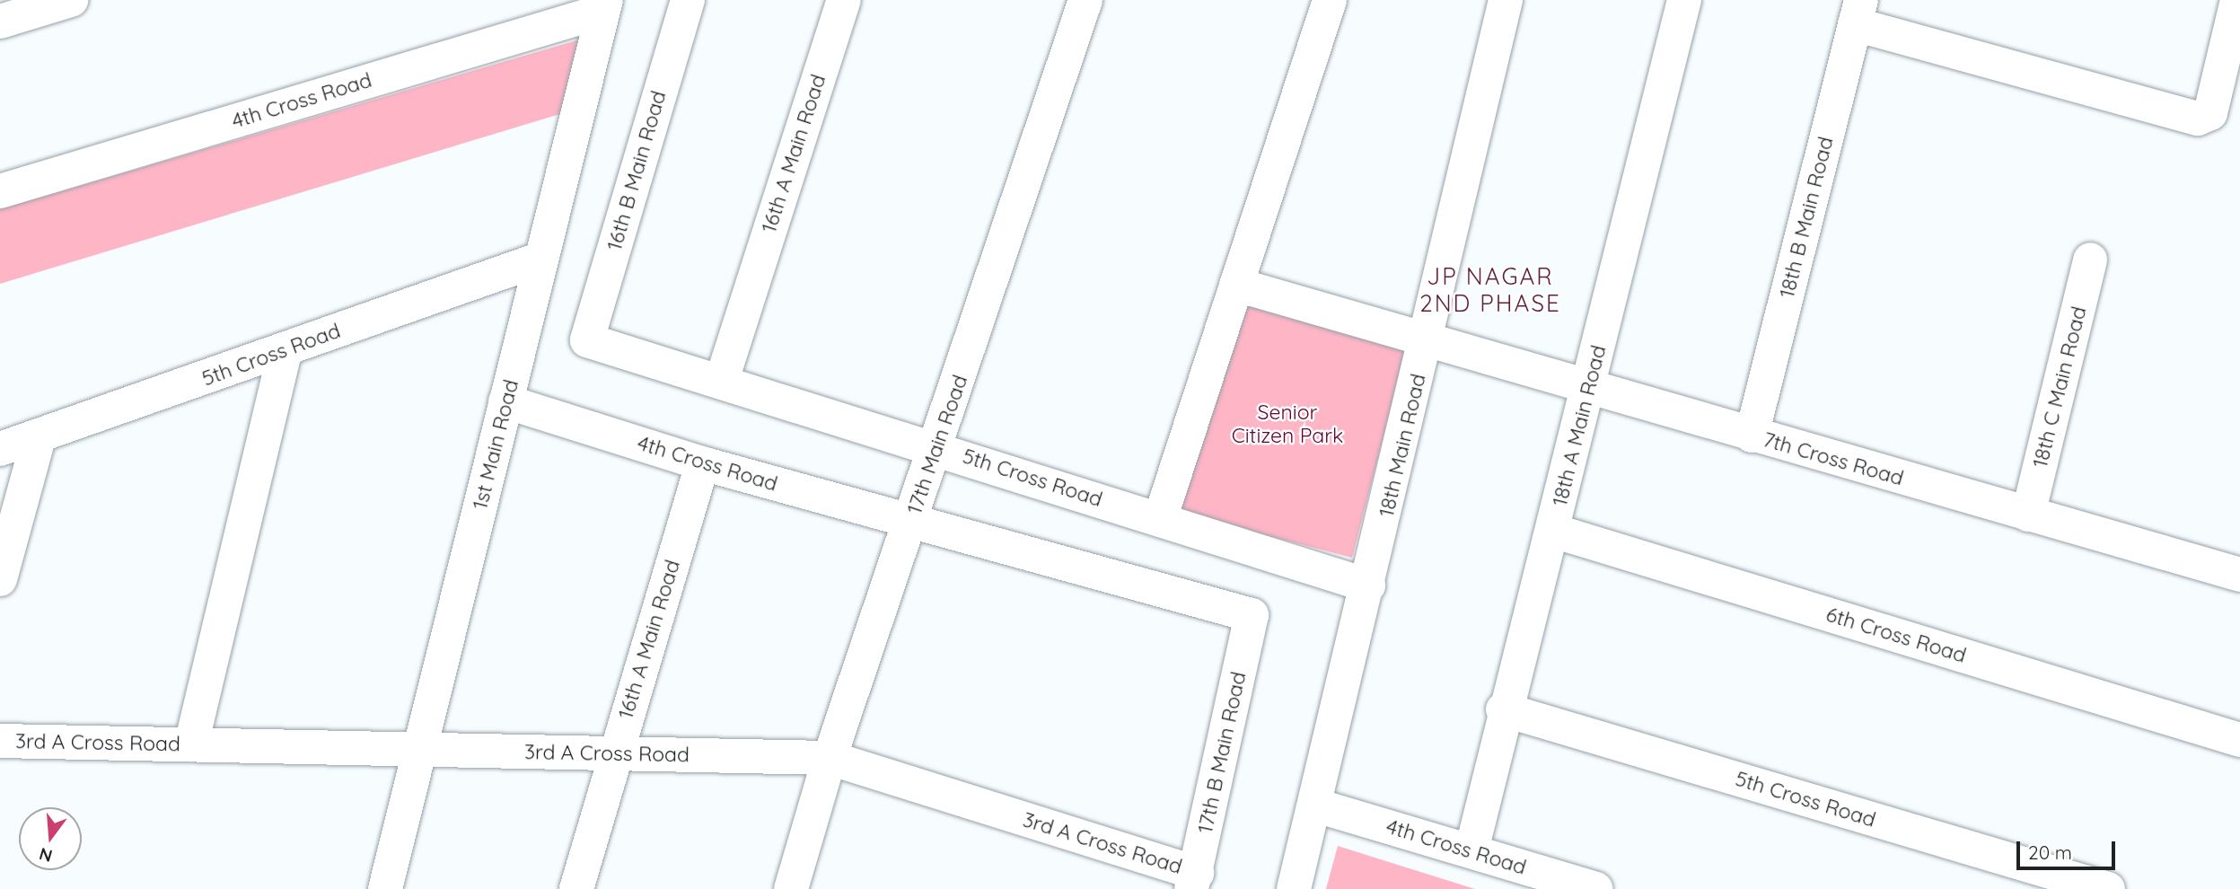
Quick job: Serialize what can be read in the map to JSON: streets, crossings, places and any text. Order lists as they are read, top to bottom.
{
  "streets": {
    "street": [
      "4th Cross Road",
      "16th A Main Road",
      "16th B Main Road",
      "18th B Main Road",
      "5th Cross Road",
      "18th C Main Road",
      "18th A Main Road",
      "1st Main Road",
      "17th Main Road",
      "18th Main Road",
      "7th Cross Road",
      "6th Cross Road",
      "3rd A Cross Road",
      "17th B Main Road"
    ]
  },
  "crossings": [
    ["4th Cross Road", "16th A Main Road"],
    ["4th Cross Road", "18th A Main Road"],
    ["4th Cross Road", "1st Main Road"],
    ["4th Cross Road", "17th Main Road"],
    ["4th Cross Road", "18th Main Road"],
    ["4th Cross Road", "17th B Main Road"],
    ["16th A Main Road", "5th Cross Road"],
    ["16th A Main Road", "3rd A Cross Road"],
    ["16th B Main Road", "5th Cross Road"],
    ["18th B Main Road", "7th Cross Road"],
    ["5th Cross Road", "18th A Main Road"],
    ["5th Cross Road", "1st Main Road"],
    ["5th Cross Road", "17th Main Road"],
    ["5th Cross Road", "18th Main Road"],
    ["18th C Main Road", "7th Cross Road"],
    ["18th A Main Road", "7th Cross Road"],
    ["18th A Main Road", "6th Cross Road"],
    ["1st Main Road", "3rd A Cross Road"],
    ["17th Main Road", "3rd A Cross Road"],
    ["18th Main Road", "7th Cross Road"],
    ["3rd A Cross Road", "17th B Main Road"]
  ],
  "districts": ["JP NAGAR 2ND PHASE"],
  "parks": ["Senior Citizen Park"],
  "scale_bar": "20 m",
  "north": "bottom"
}
